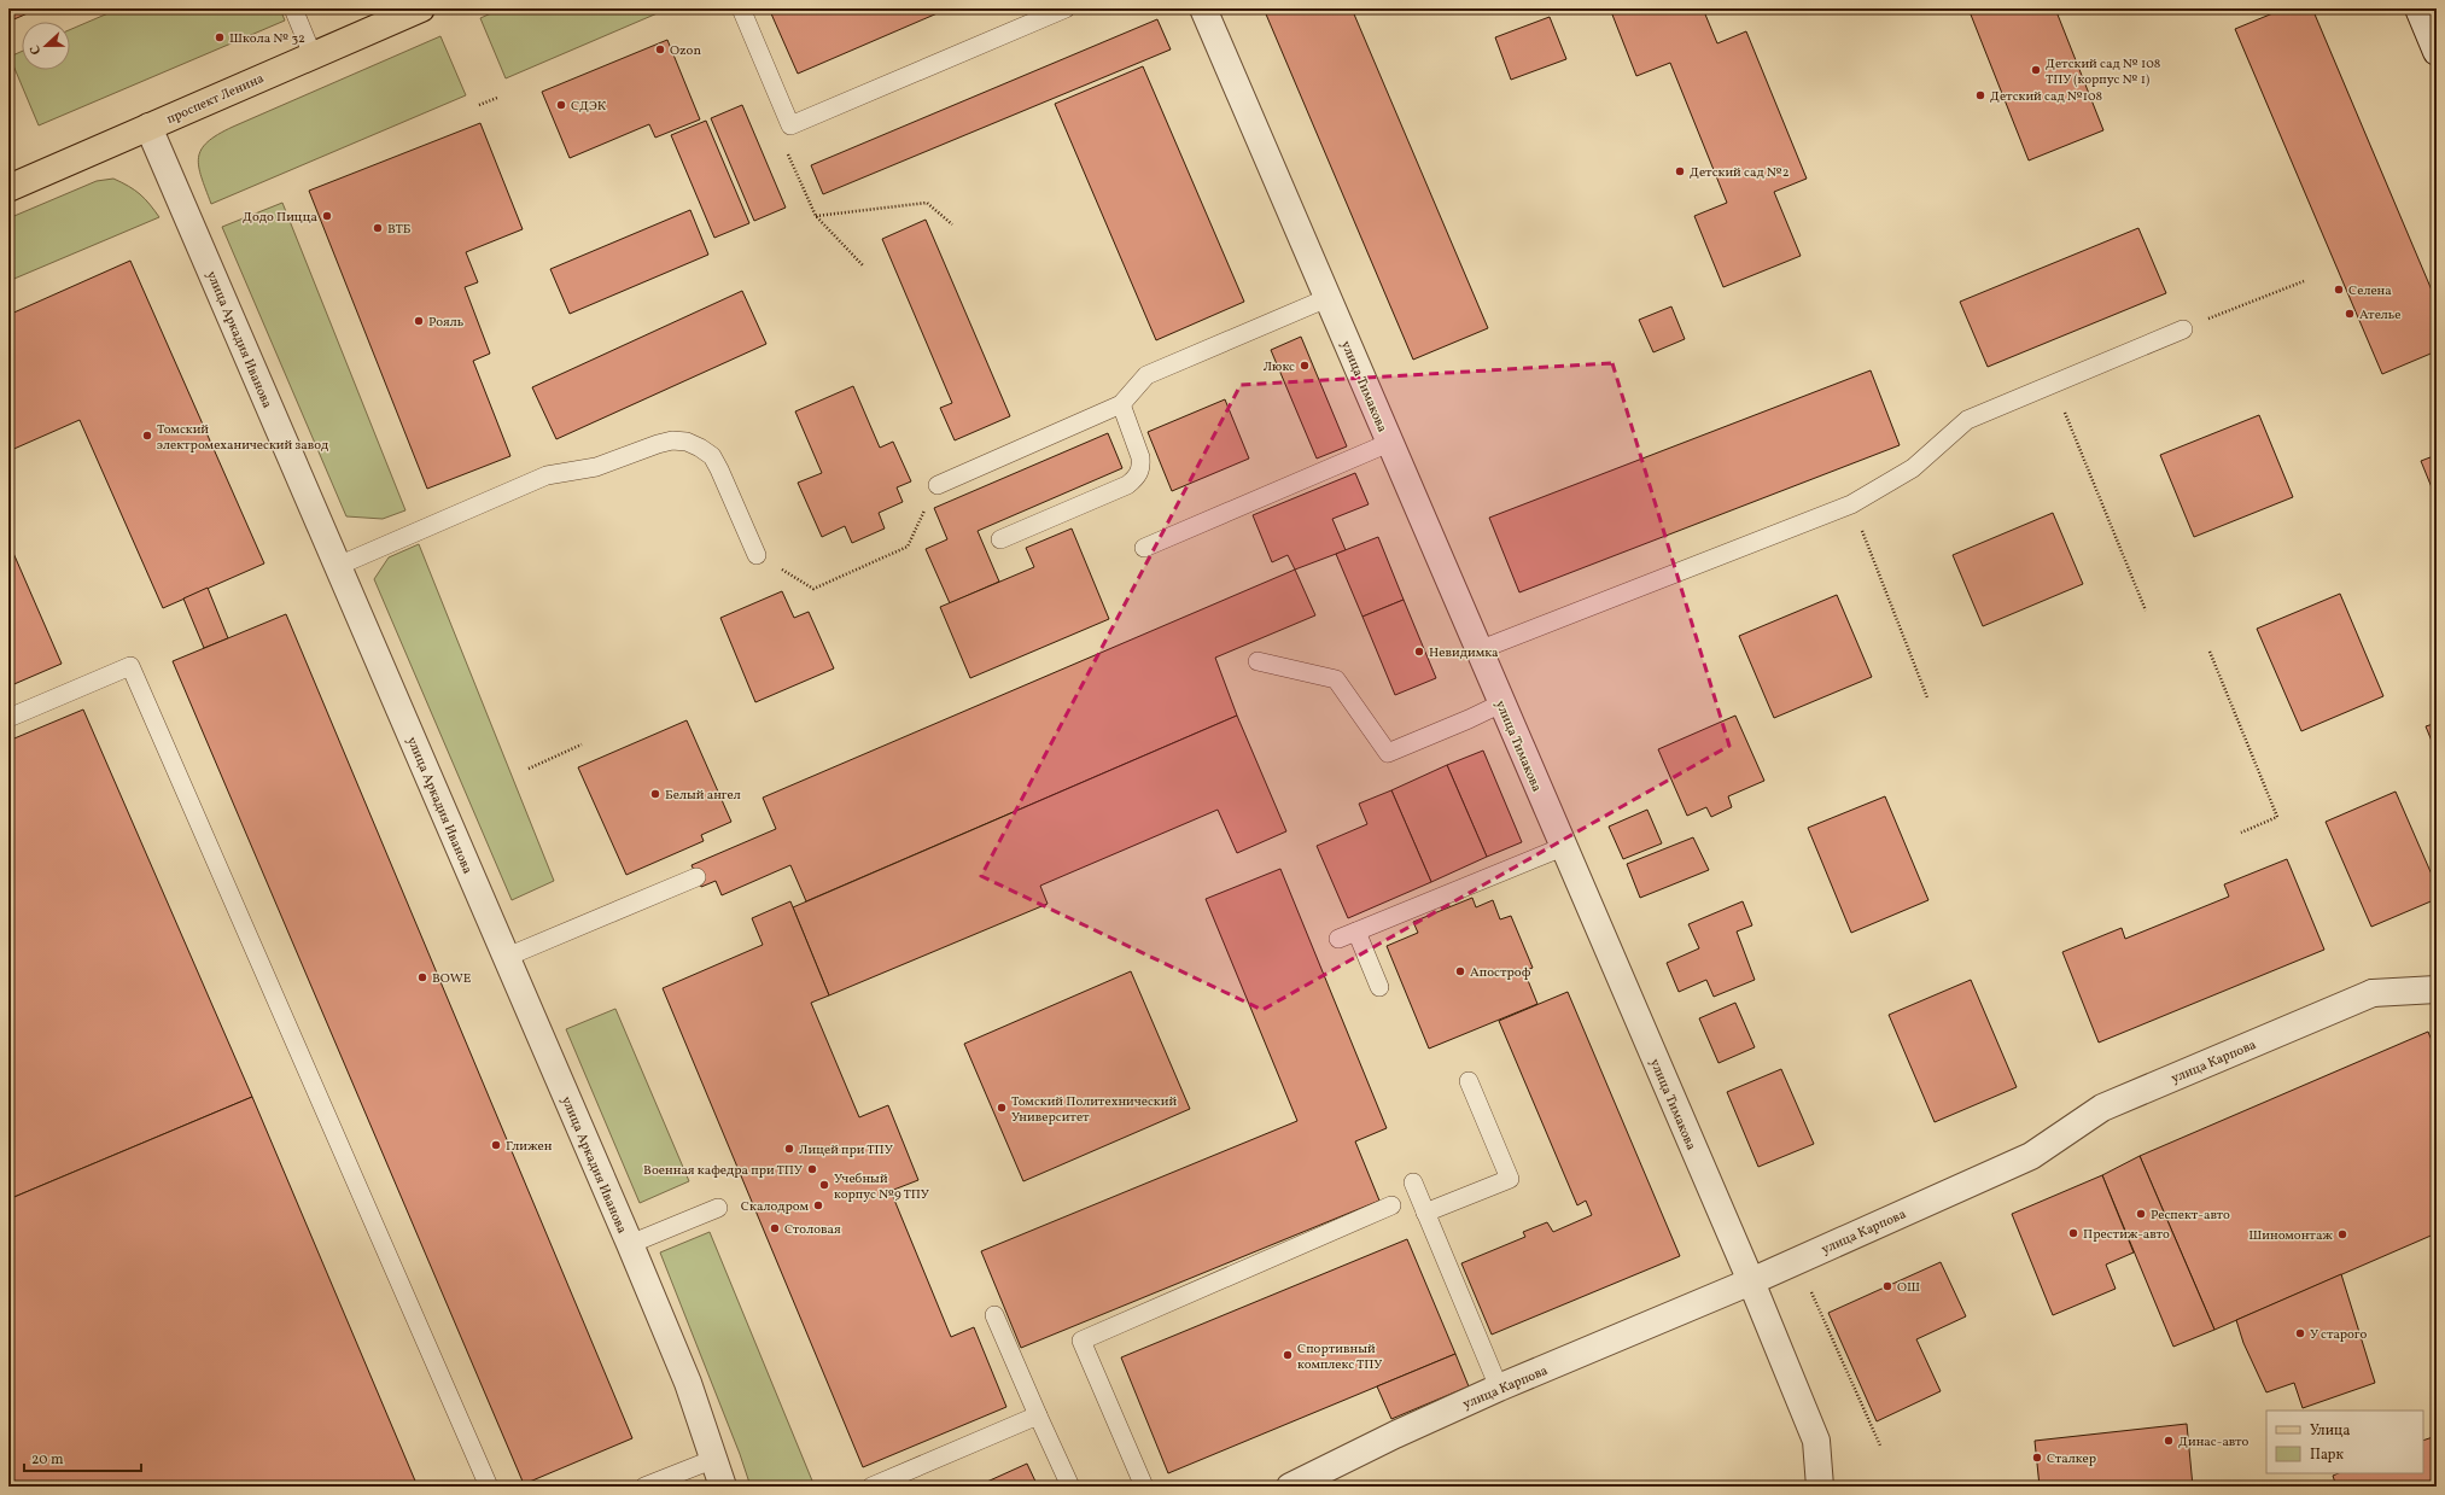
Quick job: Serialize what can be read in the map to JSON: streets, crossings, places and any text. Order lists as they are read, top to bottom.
{
  "streets": {
    "main road": ["проспект Ленина"],
    "street": ["улица Аркадия Иванова", "улица Тимакова", "улица Карпова"]
  },
  "crossings": [
    ["проспект Ленина", "улица Аркадия Иванова"],
    ["улица Тимакова", "улица Карпова"]
  ],
  "places": [
    "Школа № 32",
    "Ozon",
    "Детский сад № 108 ТПУ (корпус № 1)",
    "Детский сад №108",
    "СДЭК",
    "Детский сад №2",
    "Додо Пицца",
    "ВТБ",
    "Селена",
    "Ателье",
    "Рояль",
    "Люкс",
    "Томский электромеханический завод",
    "Невидимка",
    "Белый ангел",
    "Апостроф",
    "BOWE",
    "Томский Политехнический Университет",
    "Глижен",
    "Лицей при ТПУ",
    "Военная кафедра при ТПУ",
    "Учебный корпус №9 ТПУ",
    "Скалодром",
    "Респект-авто",
    "Столовая",
    "Престиж-авто",
    "Шиномонтаж",
    "ОШ",
    "У старого",
    "Спортивный комплекс ТПУ",
    "Динас-авто",
    "Сталкер"
  ],
  "legend": ["Улица", "Парк"],
  "scale_bar": "20 m",
  "north": "left"
}
